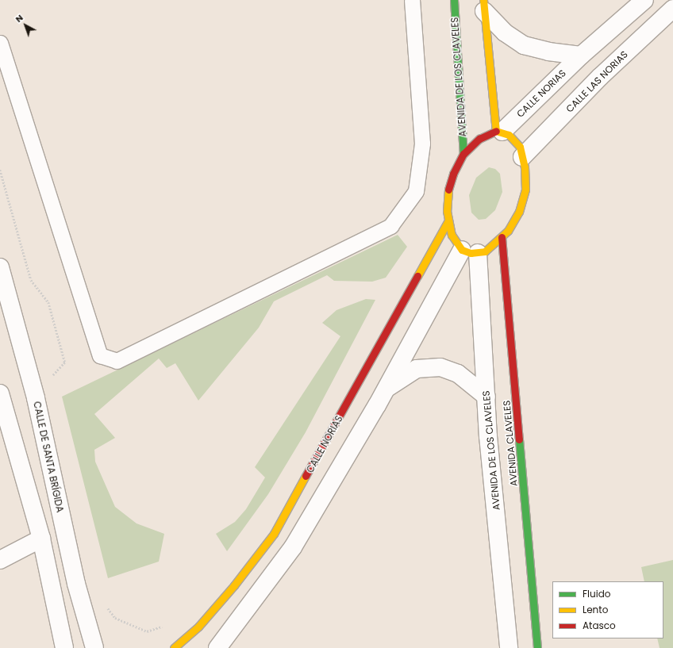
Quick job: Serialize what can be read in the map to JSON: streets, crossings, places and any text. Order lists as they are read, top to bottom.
{
  "streets": {
    "street": [
      "AVENIDA DE LOS CLAVELES",
      "CALLE LAS NORIAS",
      "CALLE NORIAS",
      "AVENIDA CLAVELES",
      "CALLE DE SANTA BRÍGIDA"
    ]
  },
  "crossings": [
    ["AVENIDA DE LOS CLAVELES", "CALLE LAS NORIAS"],
    ["AVENIDA DE LOS CLAVELES", "CALLE NORIAS"],
    ["AVENIDA DE LOS CLAVELES", "AVENIDA CLAVELES"],
    ["CALLE LAS NORIAS", "CALLE NORIAS"],
    ["CALLE LAS NORIAS", "AVENIDA CLAVELES"],
    ["CALLE NORIAS", "AVENIDA CLAVELES"]
  ],
  "legend": ["Fluido", "Lento", "Atasco"],
  "north": "top left"
}
